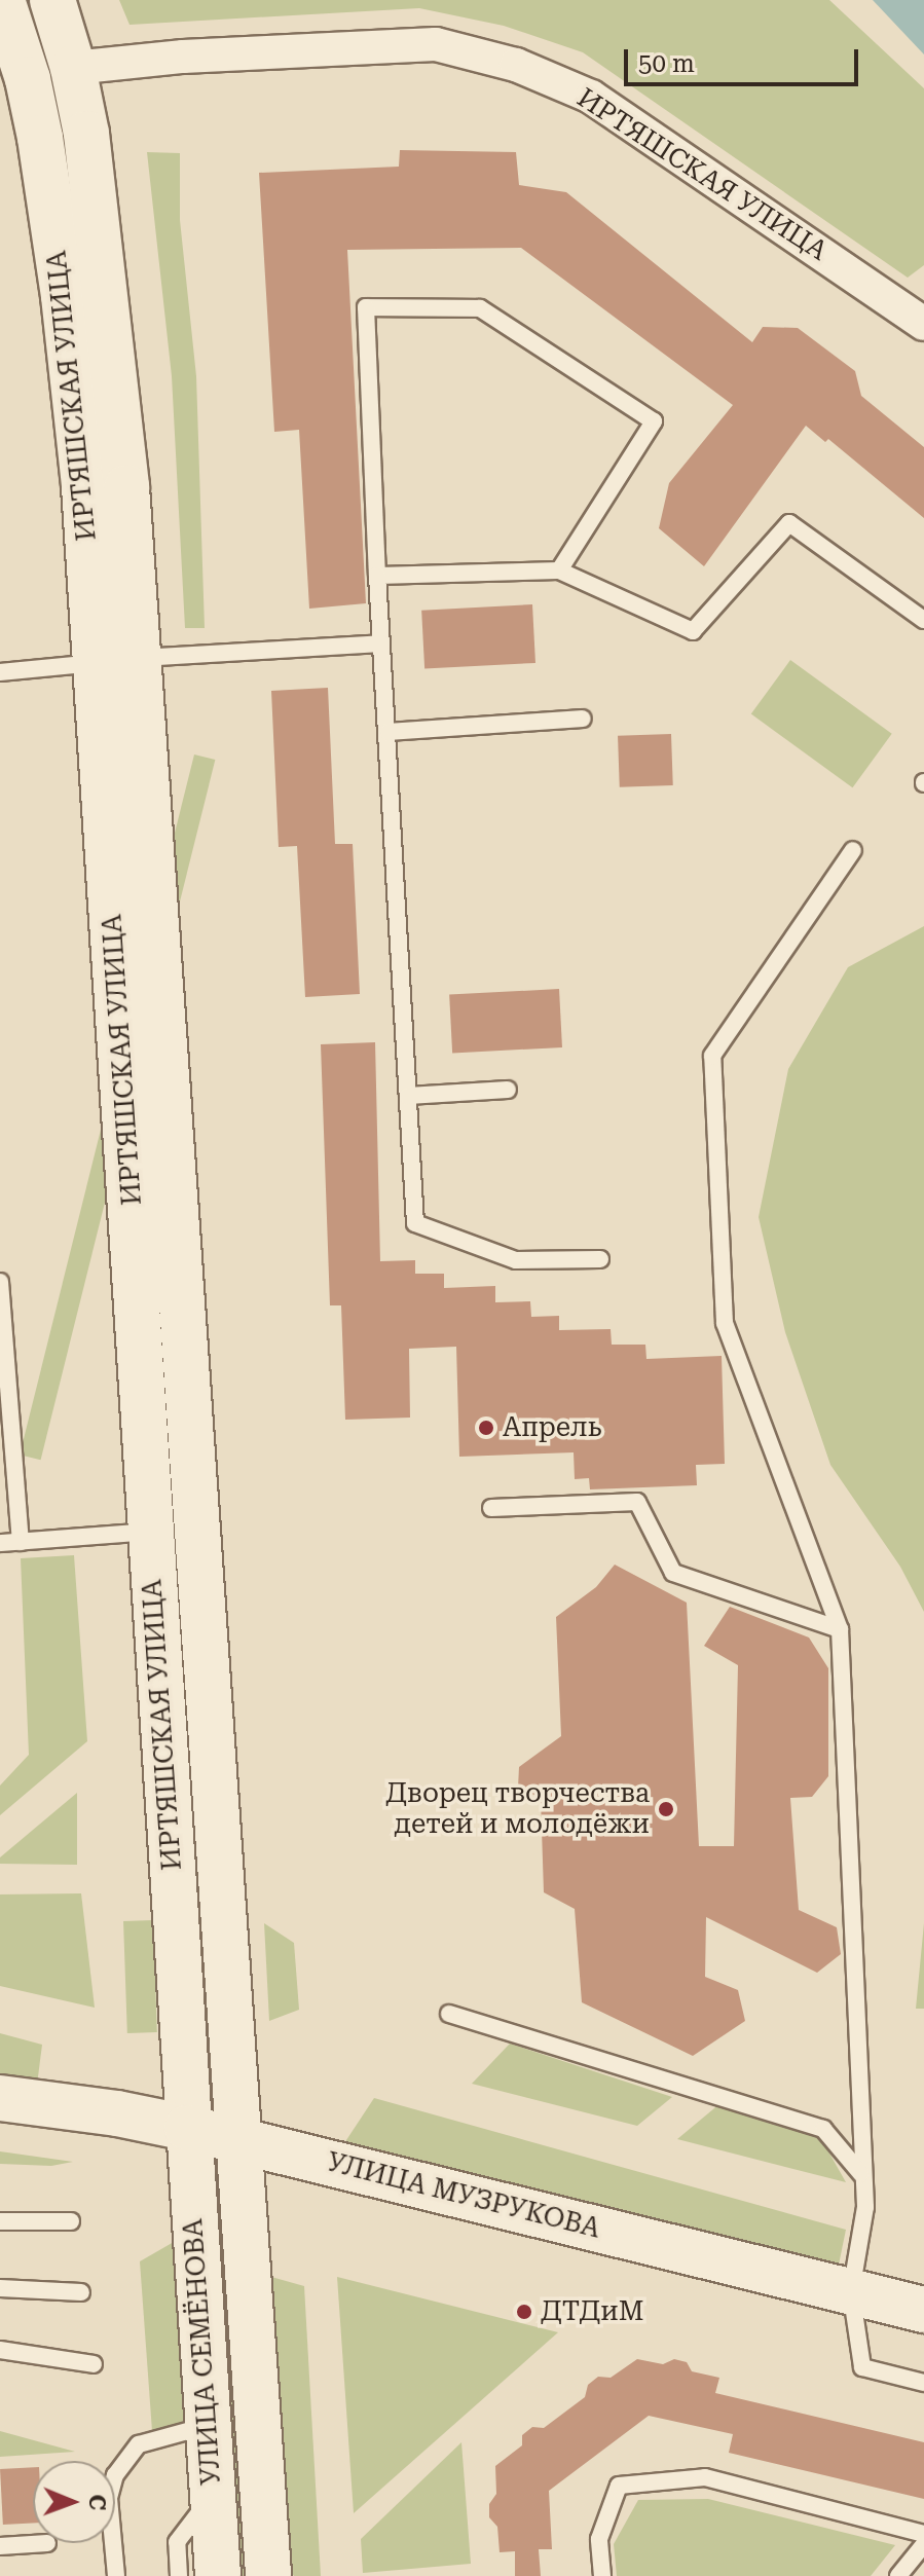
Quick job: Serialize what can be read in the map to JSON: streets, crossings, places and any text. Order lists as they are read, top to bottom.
{
  "streets": {
    "street": ["ИРТЯШСКАЯ УЛИЦА", "УЛИЦА МУЗРУКОВА", "УЛИЦА СЕМЁНОВА"]
  },
  "crossings": [
    ["ИРТЯШСКАЯ УЛИЦА", "УЛИЦА МУЗРУКОВА"],
    ["ИРТЯШСКАЯ УЛИЦА", "УЛИЦА СЕМЁНОВА"],
    ["УЛИЦА МУЗРУКОВА", "УЛИЦА СЕМЁНОВА"]
  ],
  "places": ["Апрель", "Дворец творчества детей и молодёжи", "ДТДиМ"],
  "scale_bar": "50 m",
  "north": "right"
}
